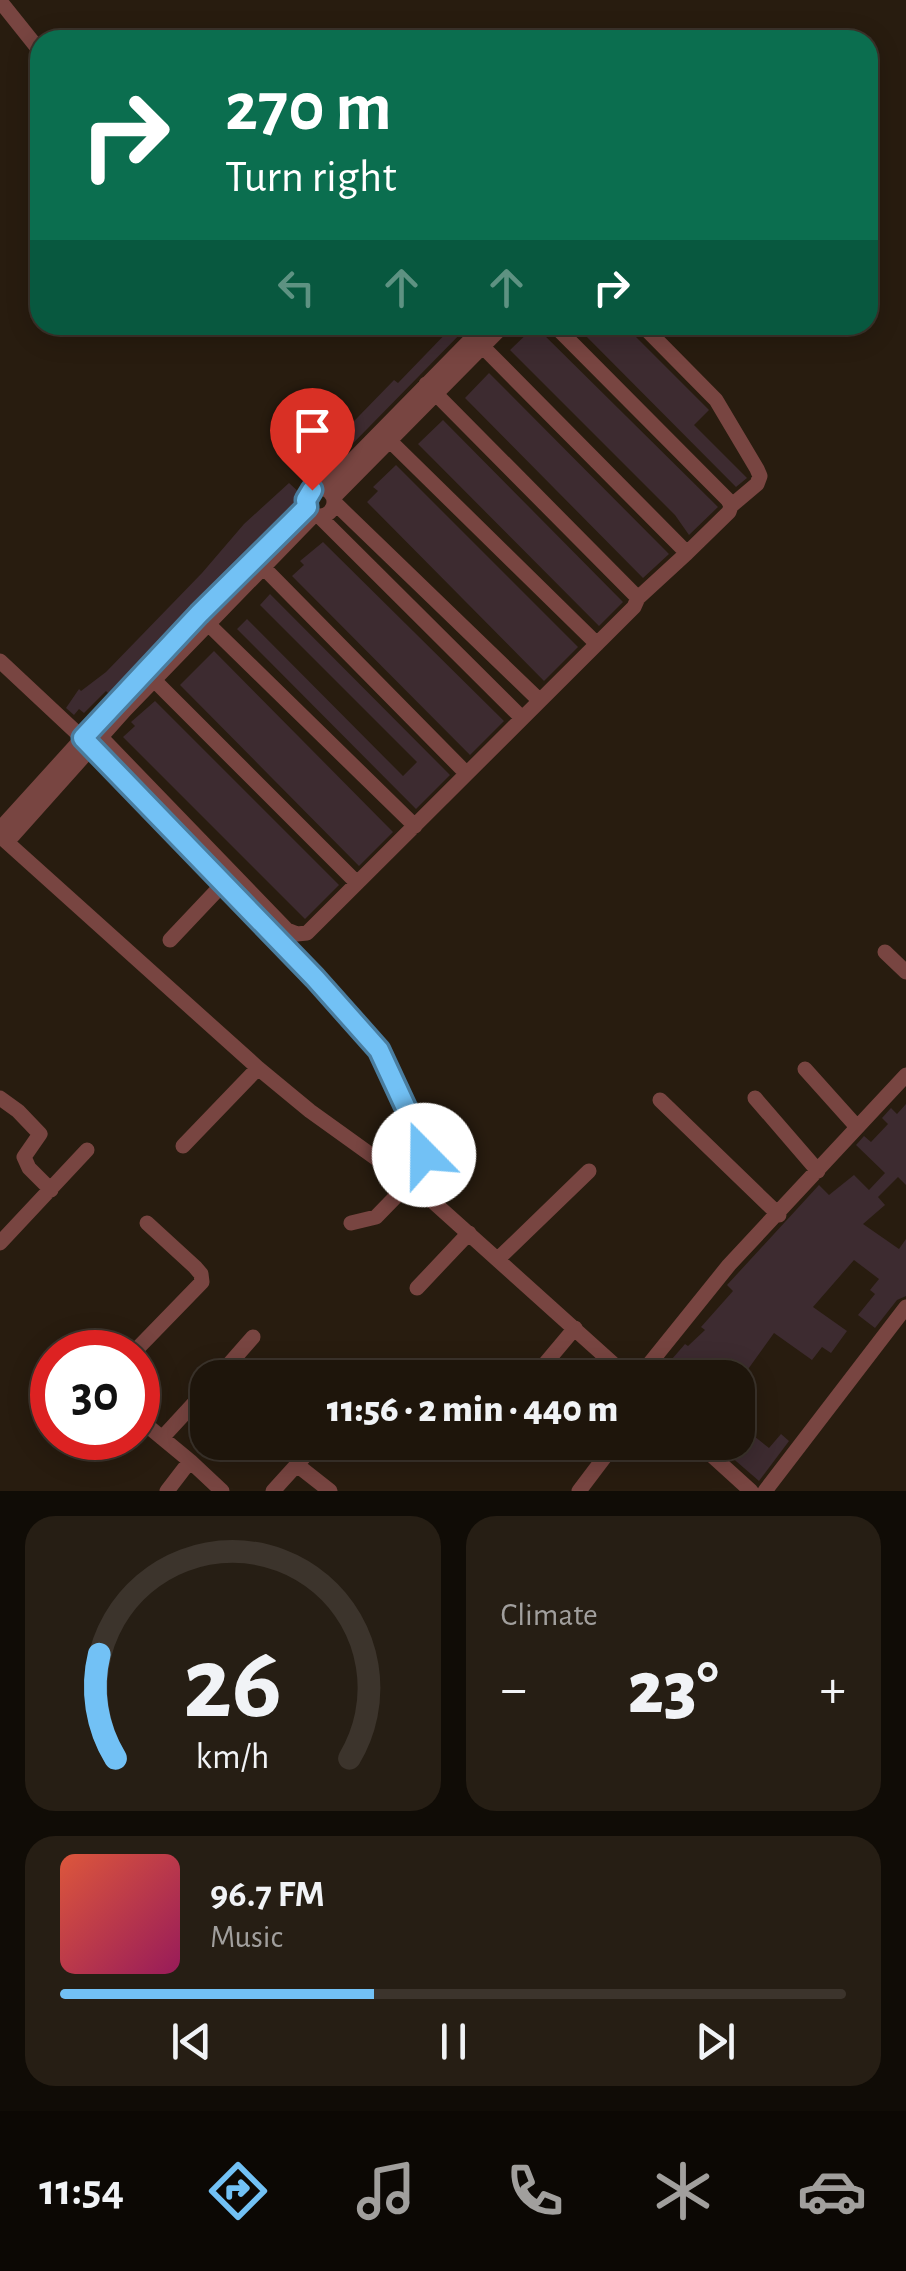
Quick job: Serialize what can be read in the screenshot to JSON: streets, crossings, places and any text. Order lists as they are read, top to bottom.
{
  "page": {
    "turn": ["270 m", "Turn right"],
    "limit": "30",
    "trip": "11:56 · 2 min · 440 m",
    "tile": "Climate",
    "heat": ["−", "23°", "+"],
    "song": ["96.7 FM", "Music"],
    "tabs": "11:54",
    "gauge": ["26", "km/h"]
  }
}
